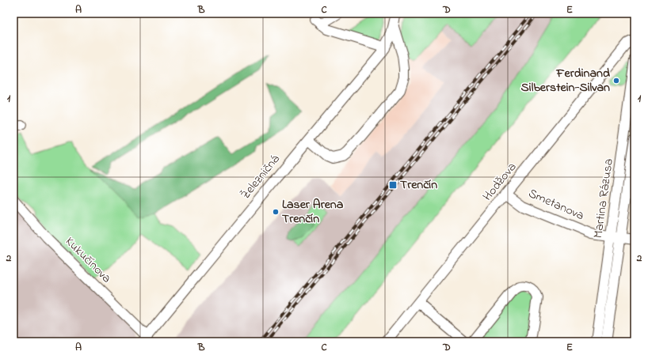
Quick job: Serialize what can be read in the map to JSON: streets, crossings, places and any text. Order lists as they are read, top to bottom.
{
  "streets": {
    "street": [
      "Železničná",
      "Hodžova",
      "Martina Rázusa",
      "Smetanova",
      "Kukučínova"
    ]
  },
  "crossings": [
    ["Železničná", "Kukučínova"],
    ["Hodžova", "Smetanova"],
    ["Martina Rázusa", "Smetanova"]
  ],
  "places": {
    "other": ["Ferdinand Silberstein-Silvan", "Laser Arena Trenčín"],
    "transit": ["Trenčín"]
  },
  "grid": {
    "columns": [
      "A",
      "B",
      "C",
      "D",
      "E"
    ],
    "rows": ["1", "2"]
  }
}
